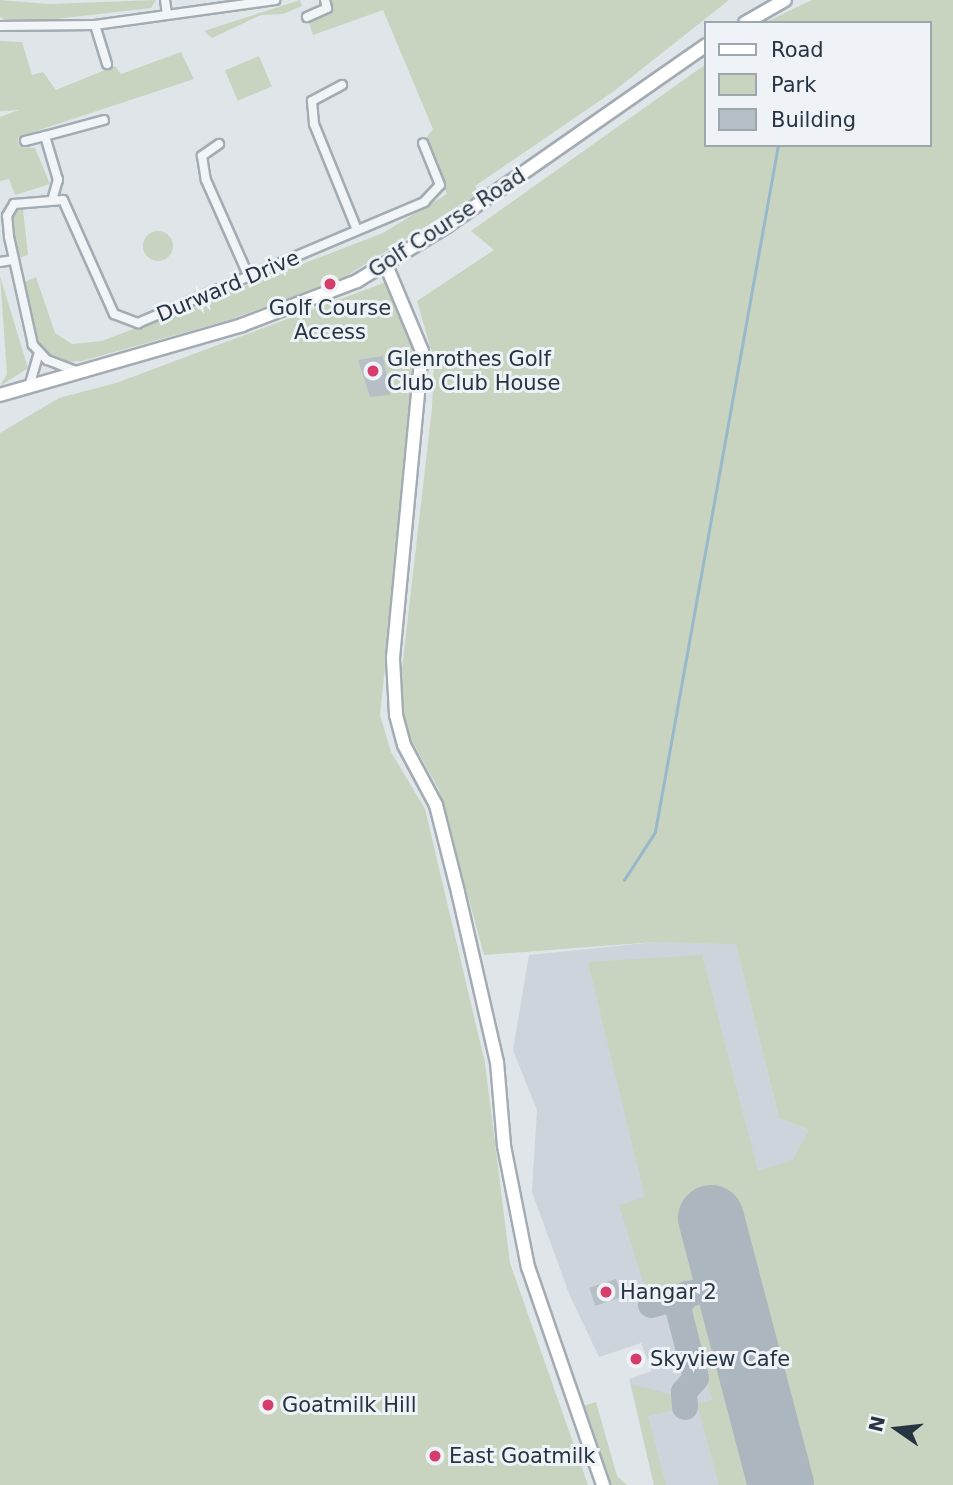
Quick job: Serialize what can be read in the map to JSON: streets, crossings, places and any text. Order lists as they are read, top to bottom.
{
  "streets": {
    "street": ["Golf Course Road", "Durward Drive"]
  },
  "places": [
    "Golf Course Access",
    "Glenrothes Golf Club Club House",
    "Hangar 2",
    "Skyview Cafe",
    "Goatmilk Hill",
    "East Goatmilk"
  ],
  "legend": ["Road", "Park", "Building"],
  "north": "left"
}
